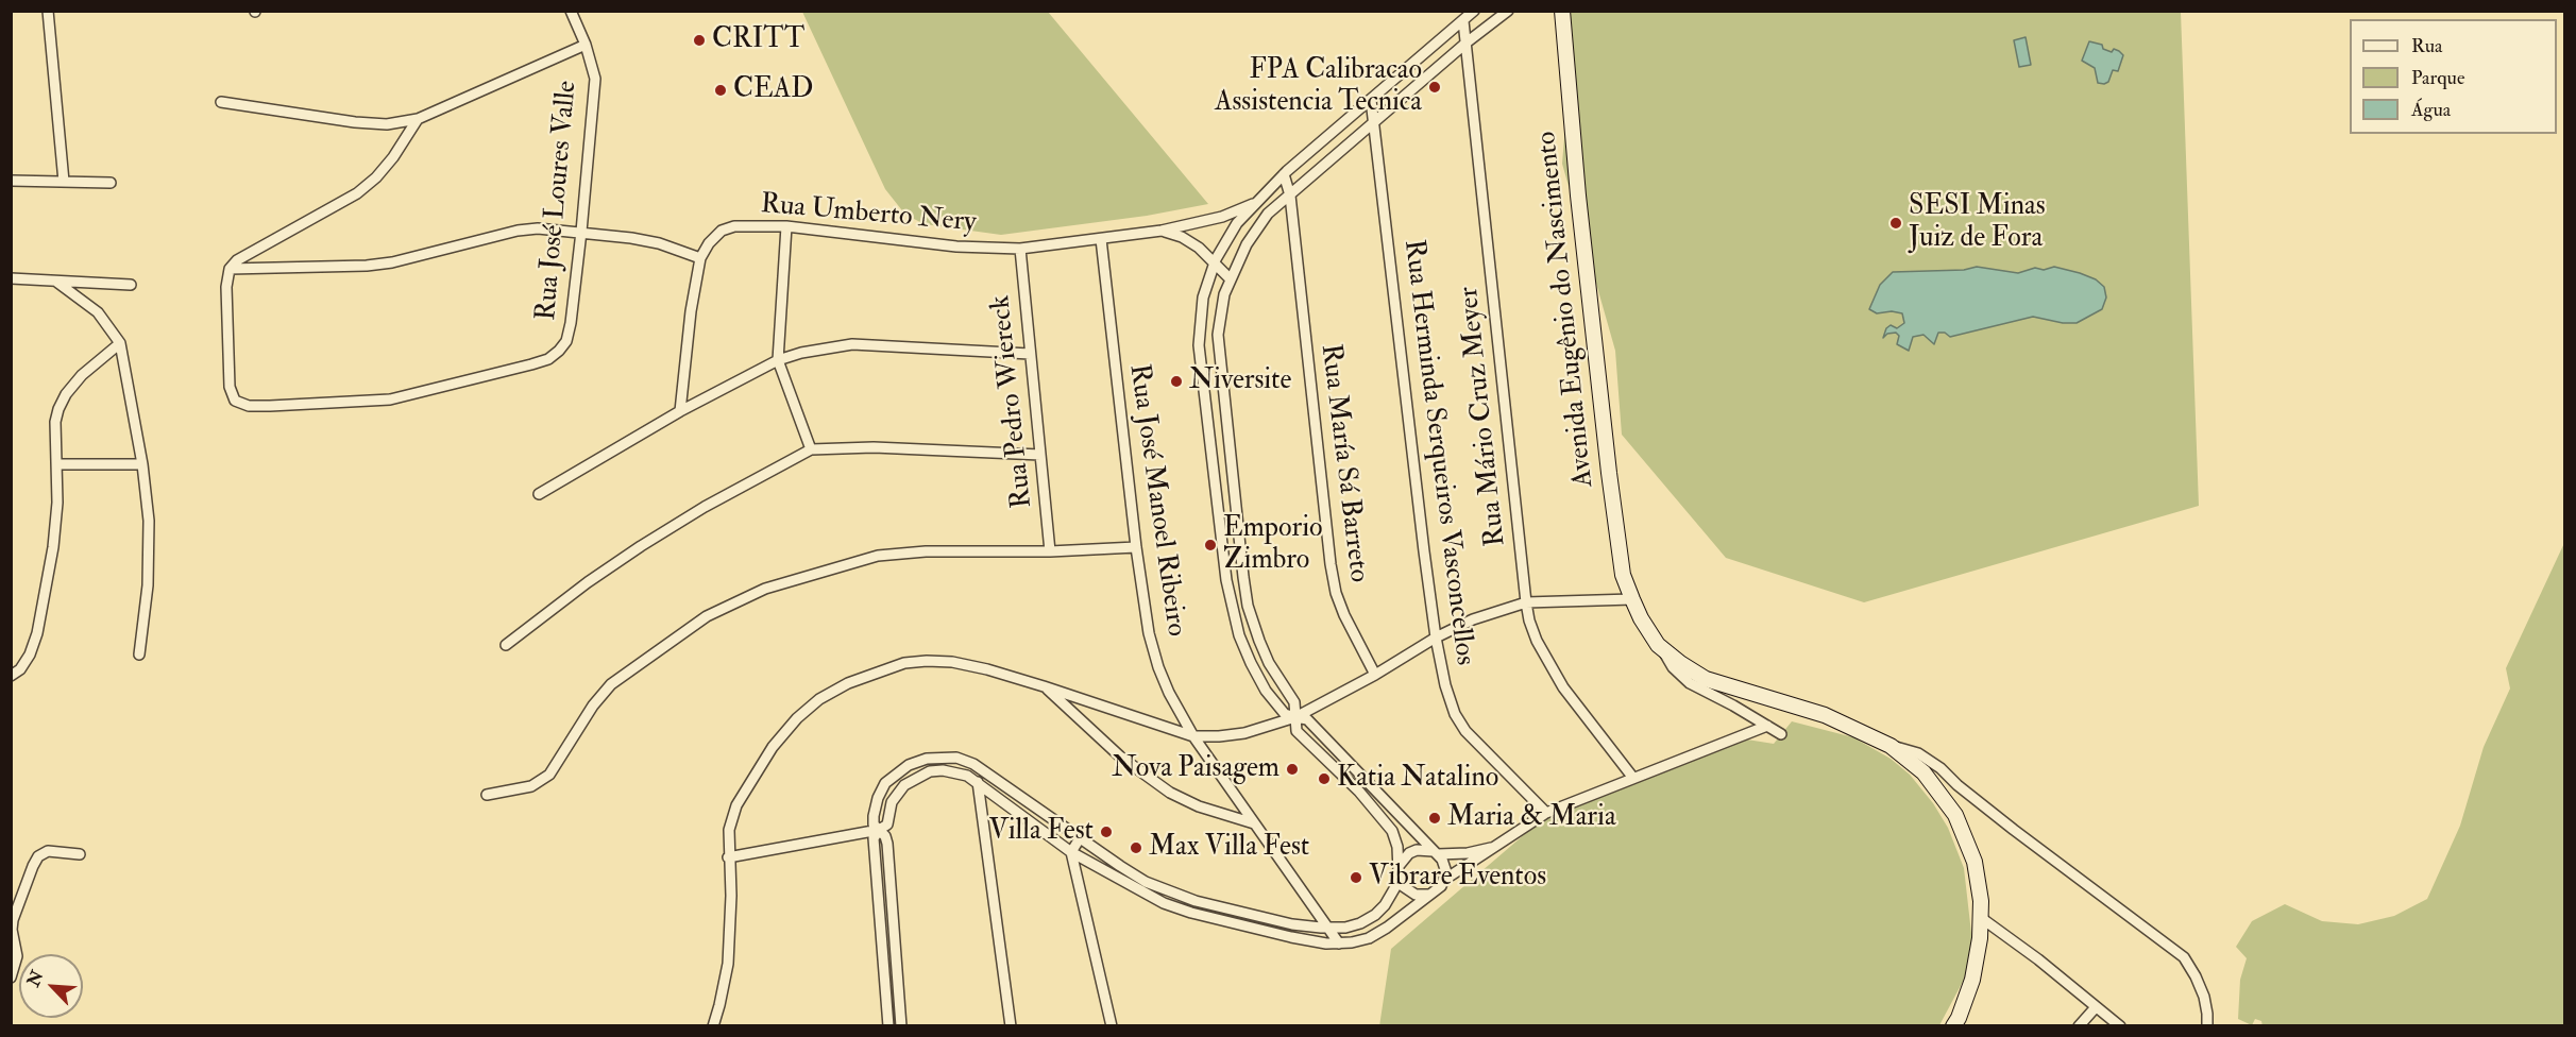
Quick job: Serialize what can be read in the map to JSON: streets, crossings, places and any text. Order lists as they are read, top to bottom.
{
  "streets": {
    "street": [
      "Rua José Loures Valle",
      "Rua Umberto Nery",
      "Avenida Eugênio do Nascimento",
      "Rua Pedro Wiereck",
      "Rua Mário Cruz Meyer",
      "Rua Herminda Serqueiros Vasconcellos",
      "Rua María Sá Barreto",
      "Rua José Manoel Ribeiro"
    ]
  },
  "crossings": [
    ["Rua Umberto Nery", "Rua Pedro Wiereck"],
    ["Rua Umberto Nery", "Rua José Manoel Ribeiro"]
  ],
  "places": [
    "CRITT",
    "FPA Calibracao Assistencia Tecnica",
    "CEAD",
    "SESI Minas Juiz de Fora",
    "Niversite",
    "Emporio Zimbro",
    "Nova Paisagem",
    "Katia Natalino",
    "Maria & Maria",
    "Villa Fest",
    "Max Villa Fest",
    "Vibrare Eventos"
  ],
  "legend": ["Rua", "Parque", "Água"],
  "north": "top left"
}
